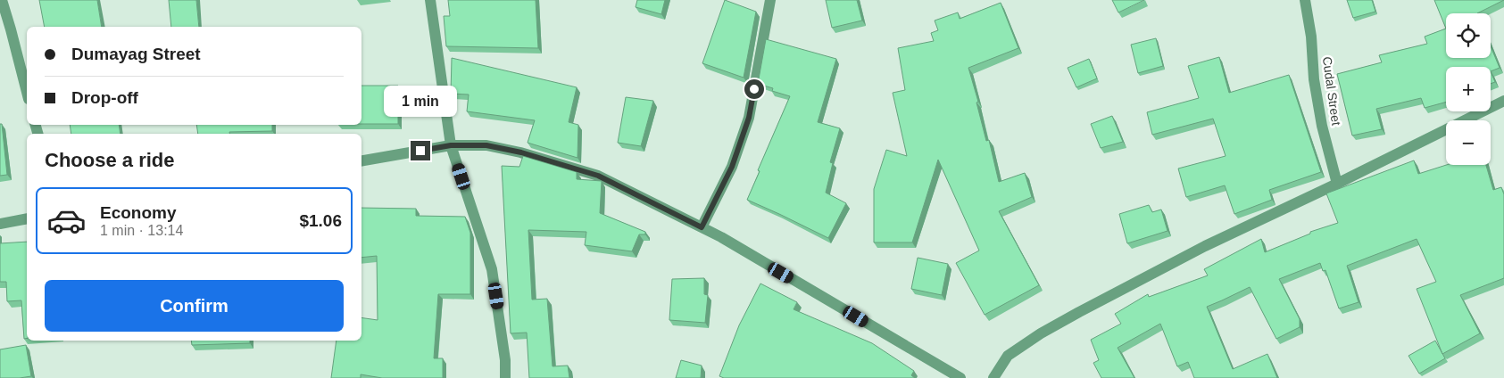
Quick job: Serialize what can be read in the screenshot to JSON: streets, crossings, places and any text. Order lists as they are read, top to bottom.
{
  "streets": {
    "street": ["Cudal Street"]
  },
  "page": {
    "map_buttons": ["+", "−"],
    "banner": ["Dumayag Street", "Drop-off"],
    "bubble": "1 min",
    "heading": "Choose a ride",
    "list": [
      {
        "name": "Economy",
        "note": "1 min · 13:14",
        "value": "$1.06"
      }
    ],
    "buttons": "Confirm"
  }
}
